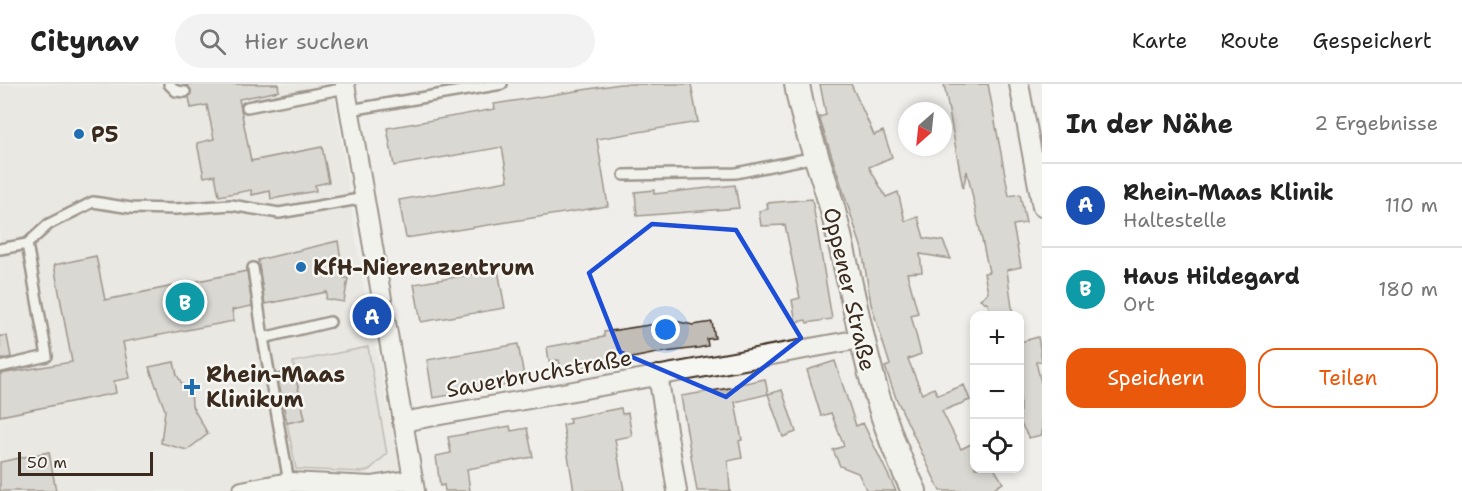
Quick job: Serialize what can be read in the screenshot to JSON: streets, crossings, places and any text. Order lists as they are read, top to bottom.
{
  "streets": {
    "street": ["Oppener Straße", "Sauerbruchstraße"]
  },
  "crossings": [
    ["Oppener Straße", "Sauerbruchstraße"]
  ],
  "places": {
    "other": ["P5", "KfH-Nierenzentrum"],
    "health": ["Rhein-Maas Klinikum"]
  },
  "scale_bar": "50 m",
  "north": "bottom left",
  "page": {
    "header": "Citynav",
    "search": "Hier suchen",
    "nav": ["Karte", "Route", "Gespeichert"],
    "heading": ["In der Nähe", "2 Ergebnisse"],
    "list": [
      {
        "mark": "A",
        "name": "Rhein-Maas Klinik",
        "note": "Haltestelle",
        "value": "110 m"
      },
      {
        "mark": "B",
        "name": "Haus Hildegard",
        "note": "Ort",
        "value": "180 m"
      }
    ],
    "pins": ["B", "A"],
    "map_buttons": ["+", "−"],
    "buttons": ["Speichern", "Teilen"],
    "scale": "50 m"
  }
}
